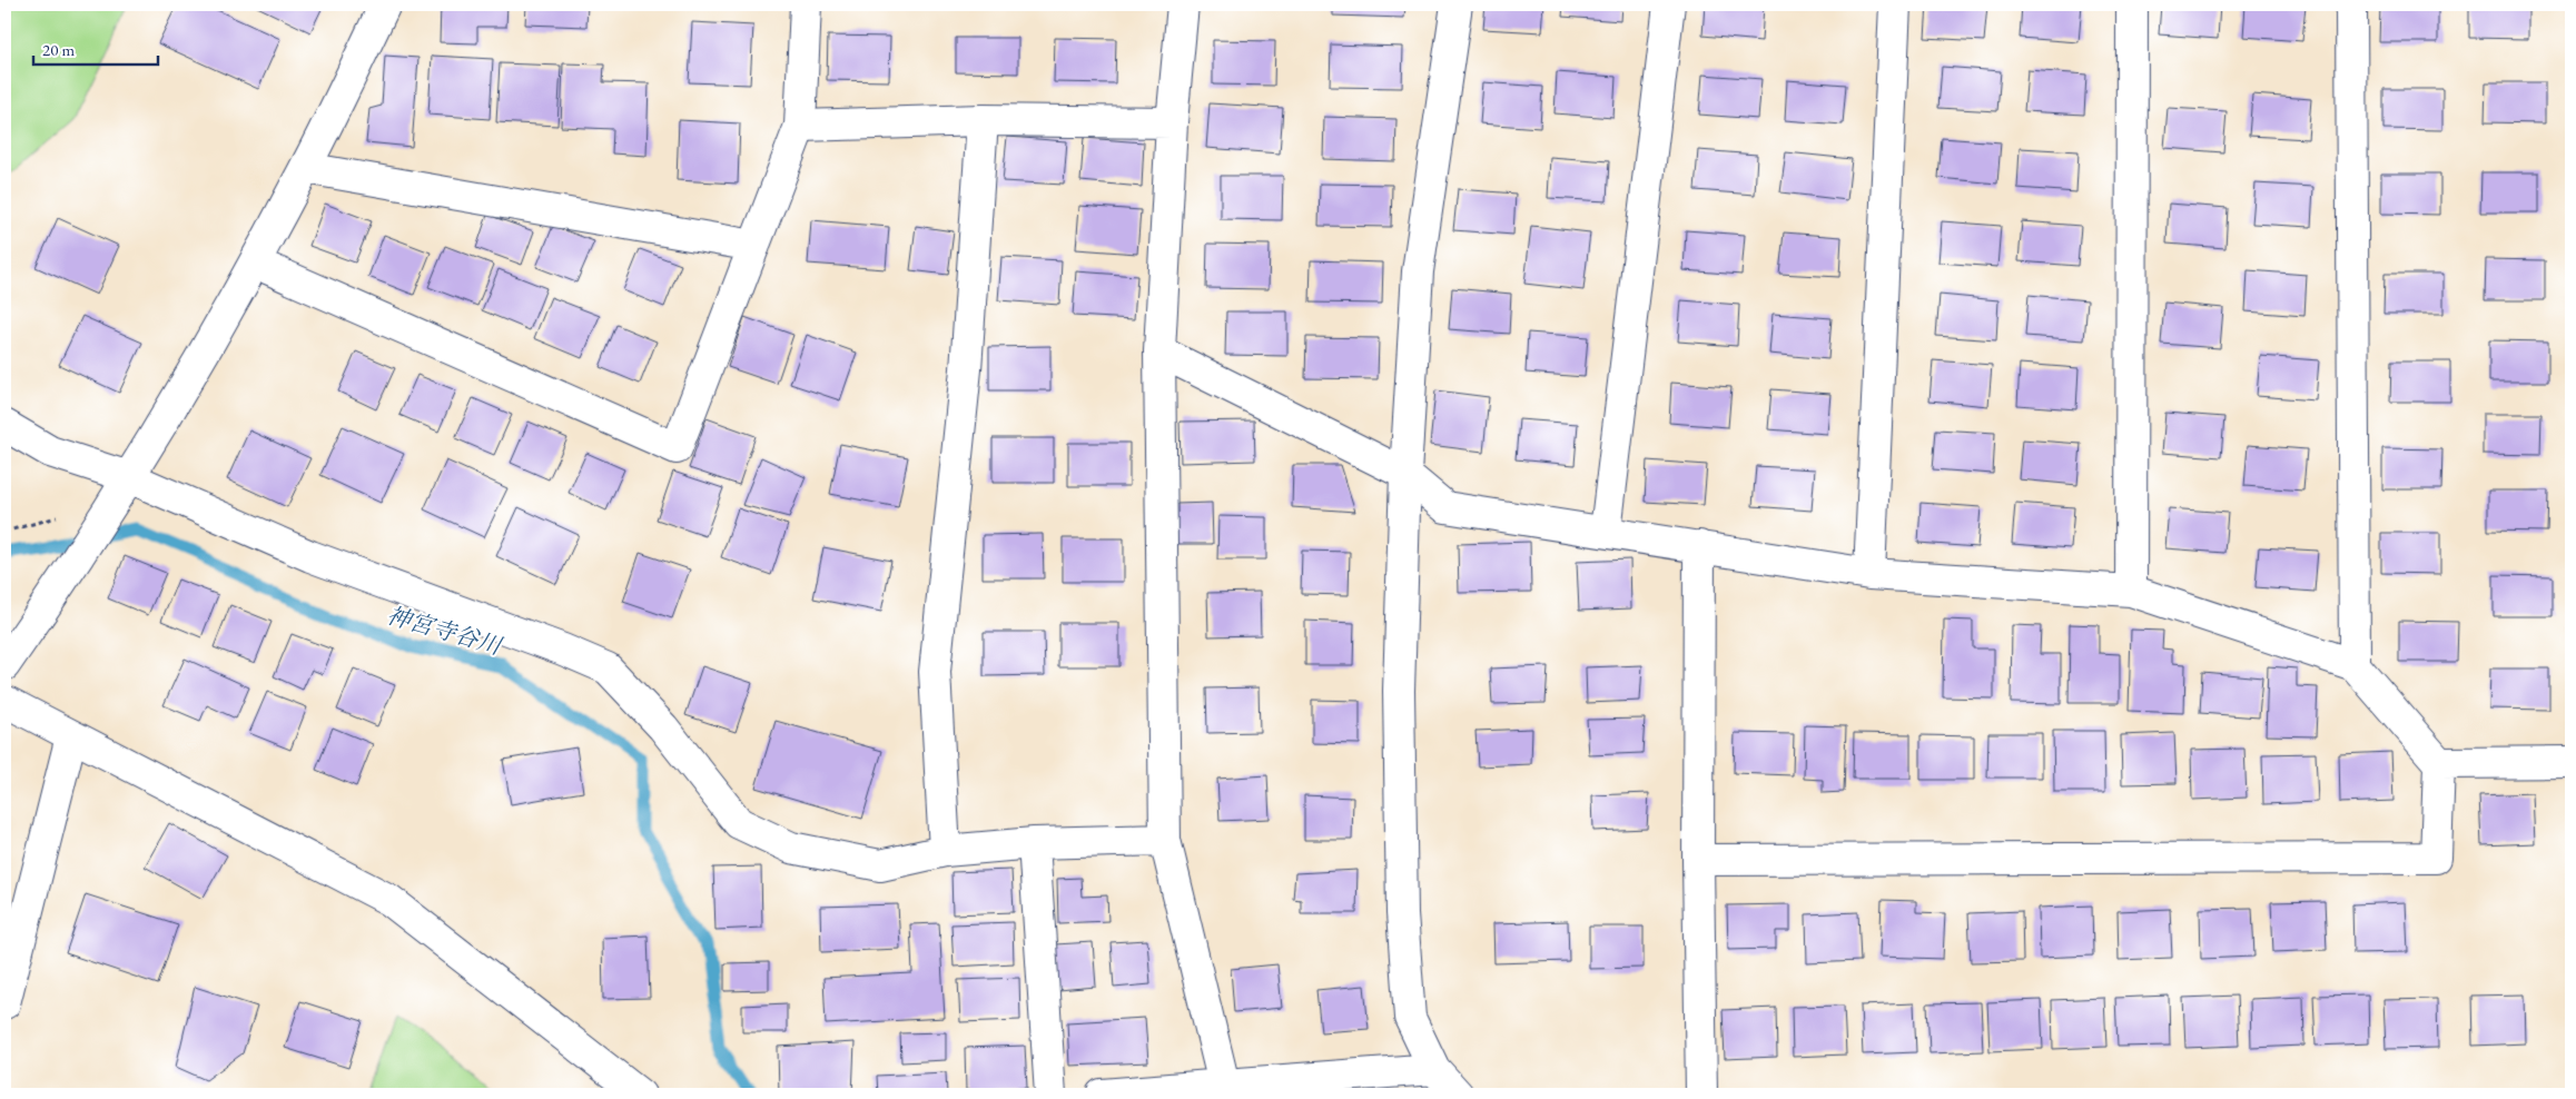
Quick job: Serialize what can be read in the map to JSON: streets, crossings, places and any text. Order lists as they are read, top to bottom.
{
  "water": ["神宮寺谷川"],
  "scale_bar": "20 m"
}
